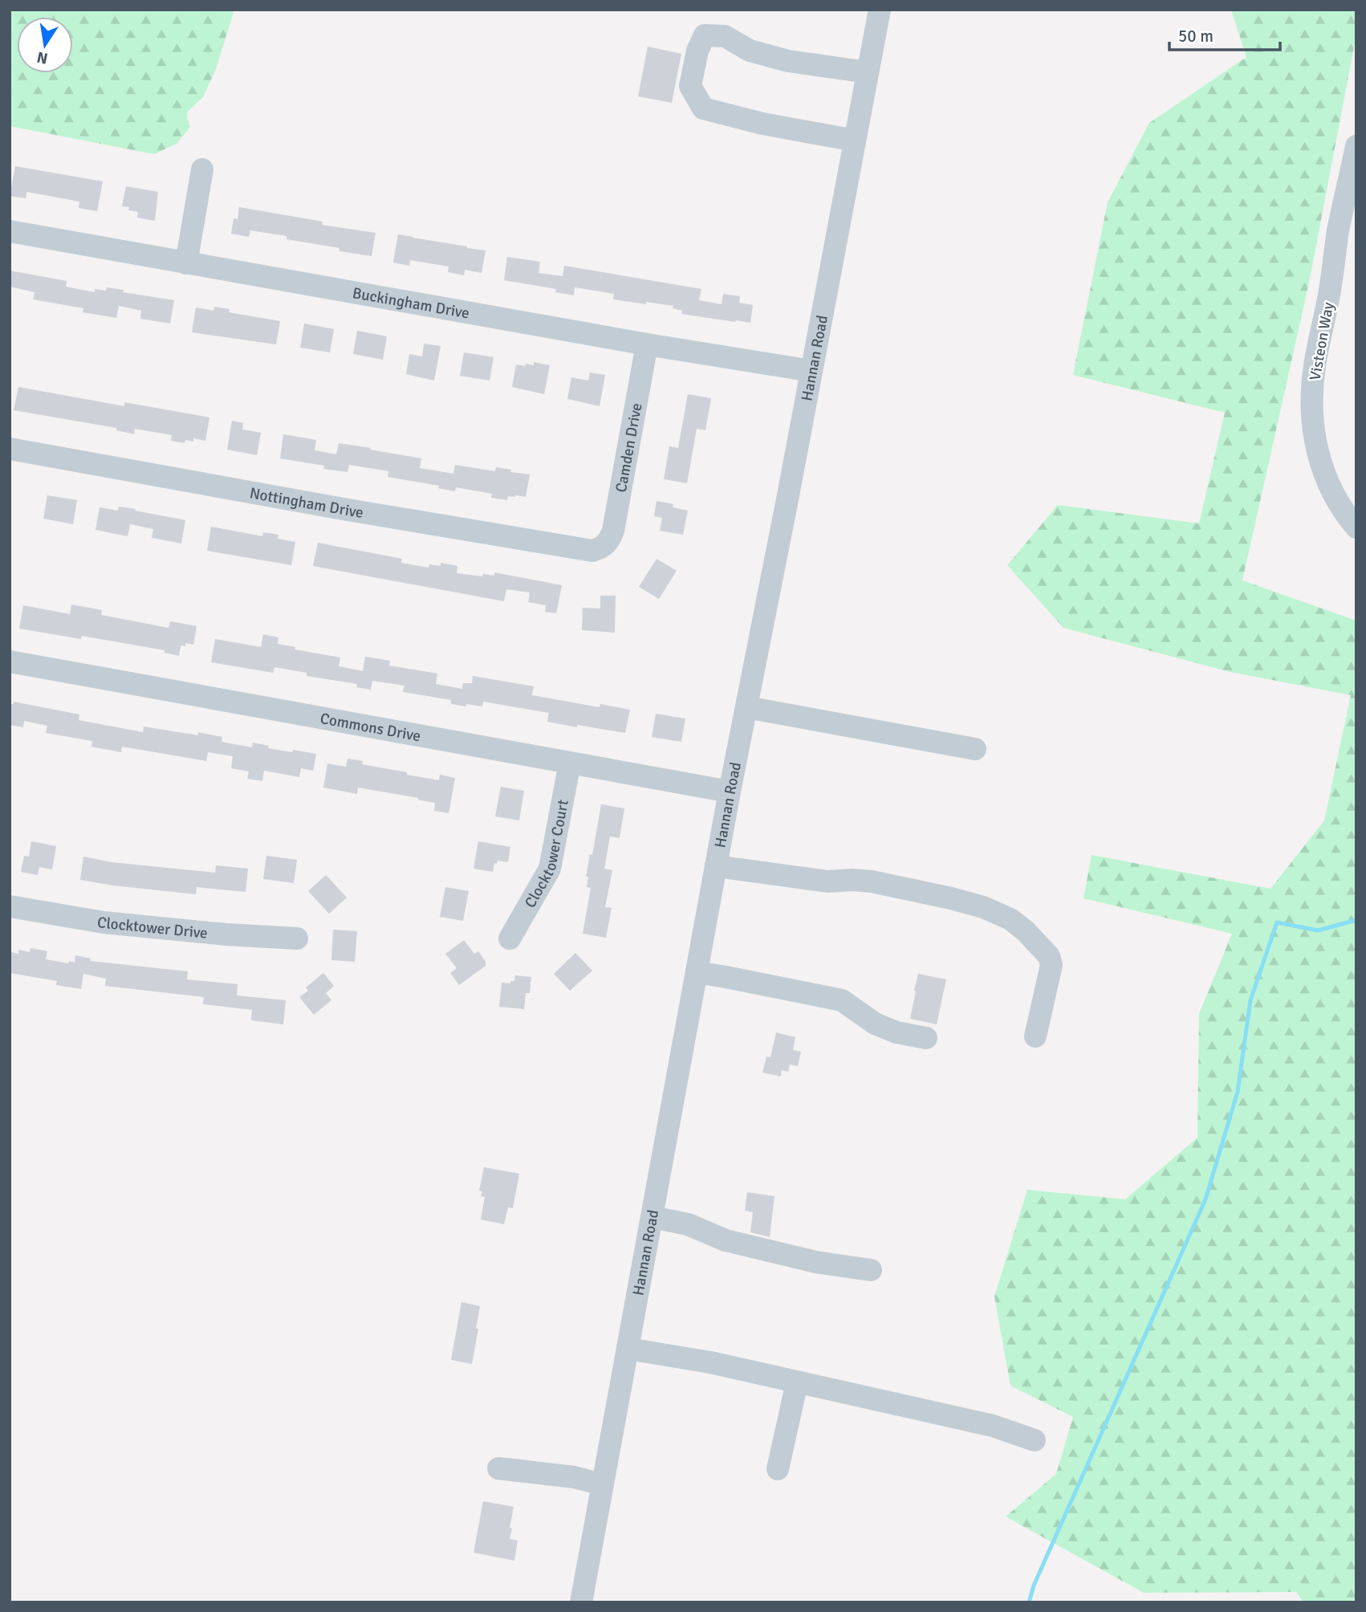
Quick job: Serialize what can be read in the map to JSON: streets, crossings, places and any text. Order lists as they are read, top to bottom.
{
  "streets": {
    "street": [
      "Buckingham Drive",
      "Visteon Way",
      "Hannan Road",
      "Camden Drive",
      "Nottingham Drive",
      "Commons Drive",
      "Clocktower Court",
      "Clocktower Drive"
    ]
  },
  "crossings": [
    ["Buckingham Drive", "Hannan Road"],
    ["Buckingham Drive", "Camden Drive"],
    ["Hannan Road", "Commons Drive"],
    ["Camden Drive", "Nottingham Drive"],
    ["Commons Drive", "Clocktower Court"]
  ],
  "scale_bar": "50 m",
  "north": "bottom"
}
